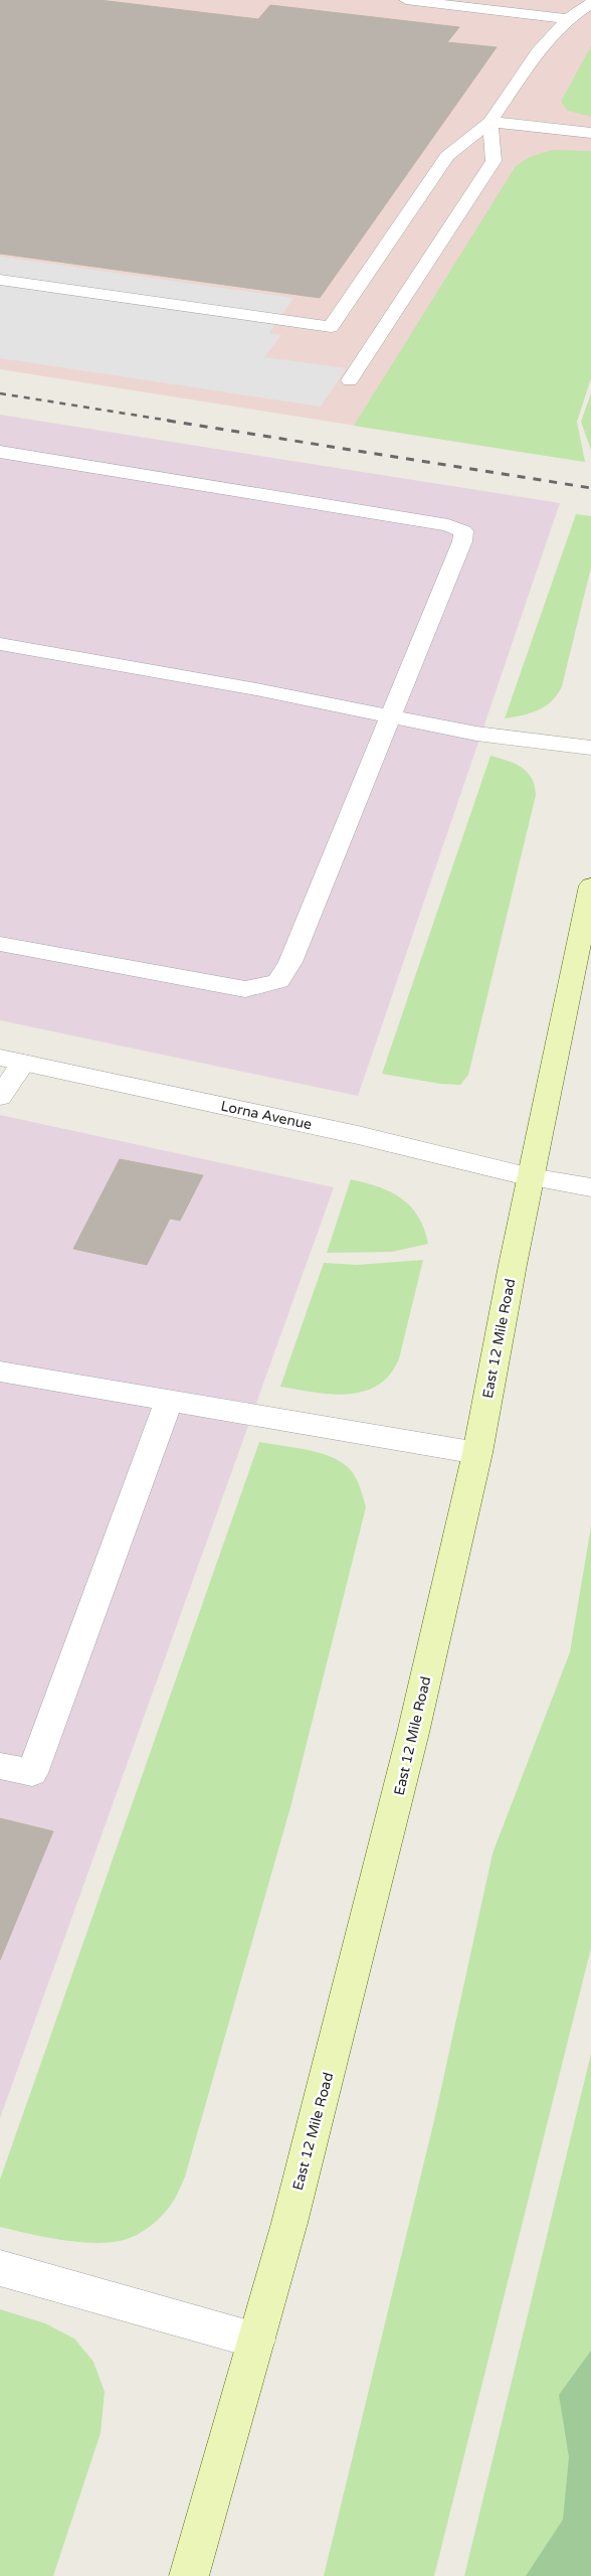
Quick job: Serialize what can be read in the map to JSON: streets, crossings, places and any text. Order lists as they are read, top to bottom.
{
  "streets": {
    "main road": ["East 12 Mile Road"],
    "street": ["Lorna Avenue"]
  },
  "crossings": [
    ["Lorna Avenue", "East 12 Mile Road"]
  ]
}
